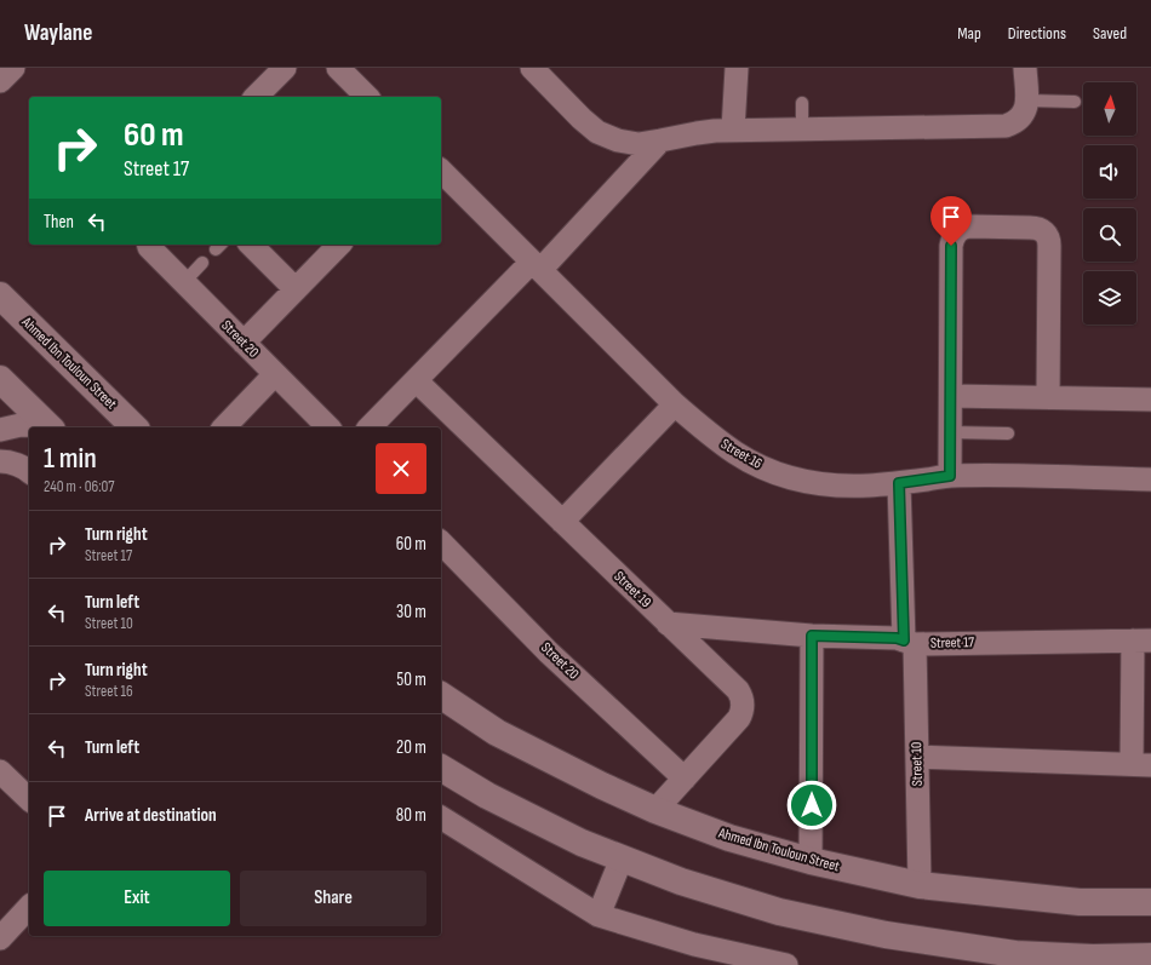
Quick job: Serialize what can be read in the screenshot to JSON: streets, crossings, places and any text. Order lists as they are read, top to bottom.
{
  "streets": {
    "street": [
      "Street 20",
      "Ahmed Ibn Touloun Street",
      "Street 16",
      "Street 19",
      "Street 17",
      "Street 10"
    ]
  },
  "crossings": [
    ["Street 20", "Street 19"],
    ["Ahmed Ibn Touloun Street", "Street 19"],
    ["Ahmed Ibn Touloun Street", "Street 10"],
    ["Street 16", "Street 10"],
    ["Street 19", "Street 17"],
    ["Street 17", "Street 10"]
  ],
  "north": "top",
  "page": {
    "header": "Waylane",
    "nav": ["Map", "Directions", "Saved"],
    "turn": ["60 m", "Street 17"],
    "then": "Then",
    "heading": ["1 min", "240 m · 06:07"],
    "list": [
      {
        "name": "Turn right",
        "note": "Street 17",
        "value": "60 m"
      },
      {
        "name": "Turn left",
        "note": "Street 10",
        "value": "30 m"
      },
      {
        "name": "Turn right",
        "note": "Street 16",
        "value": "50 m"
      },
      {
        "name": "Turn left",
        "value": "20 m"
      },
      {
        "name": "Arrive at destination",
        "value": "80 m"
      }
    ],
    "buttons": ["Exit", "Share"]
  }
}
